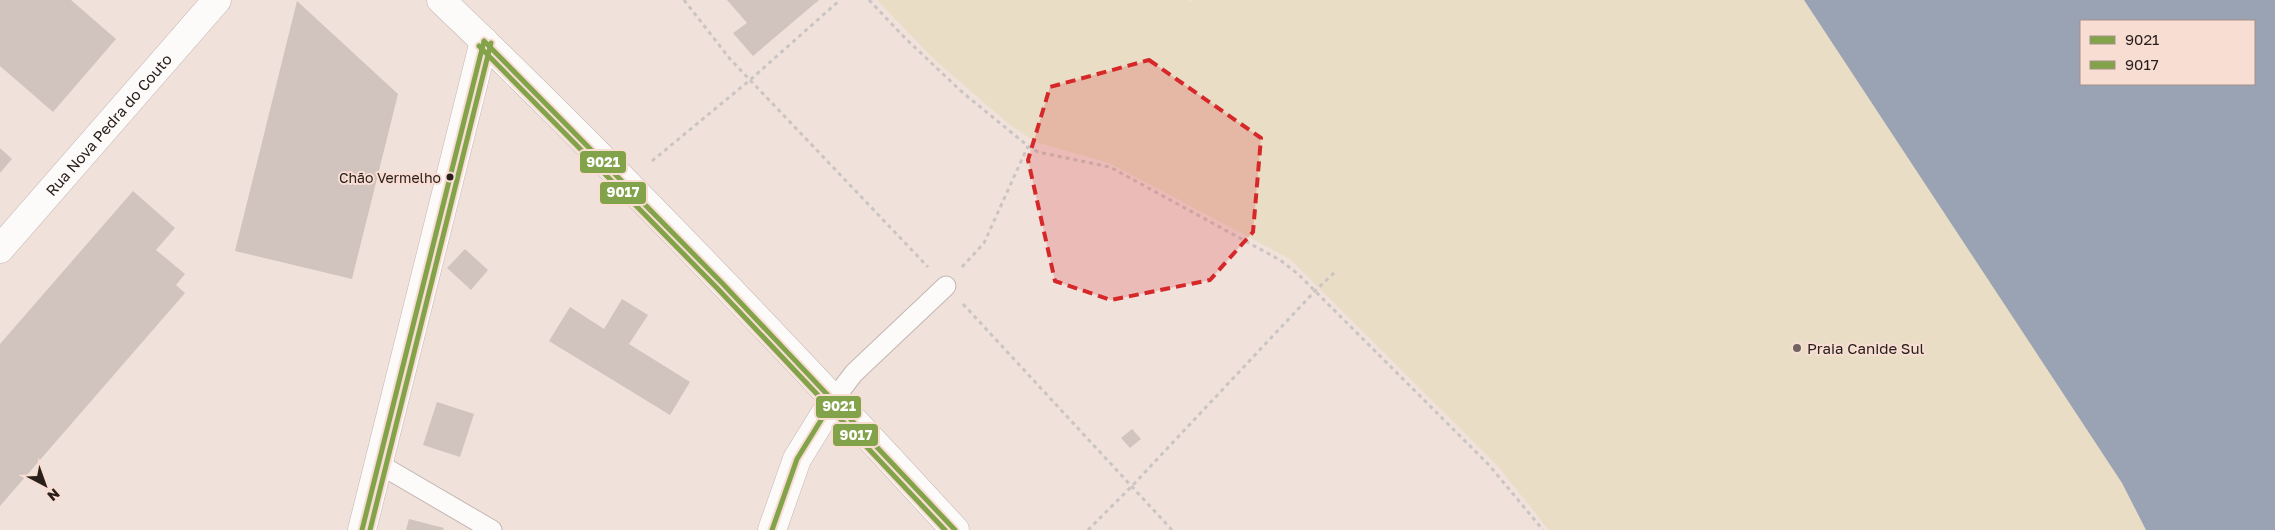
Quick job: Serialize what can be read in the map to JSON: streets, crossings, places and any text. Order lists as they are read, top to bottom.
{
  "streets": {
    "street": ["Rua Nova Pedra do Couto"]
  },
  "places": ["Chão Vermelho", "Praia Canide Sul"],
  "lines": ["transit line 9021", "transit line 9017"],
  "legend": ["9021", "9017"],
  "north": "bottom right"
}
